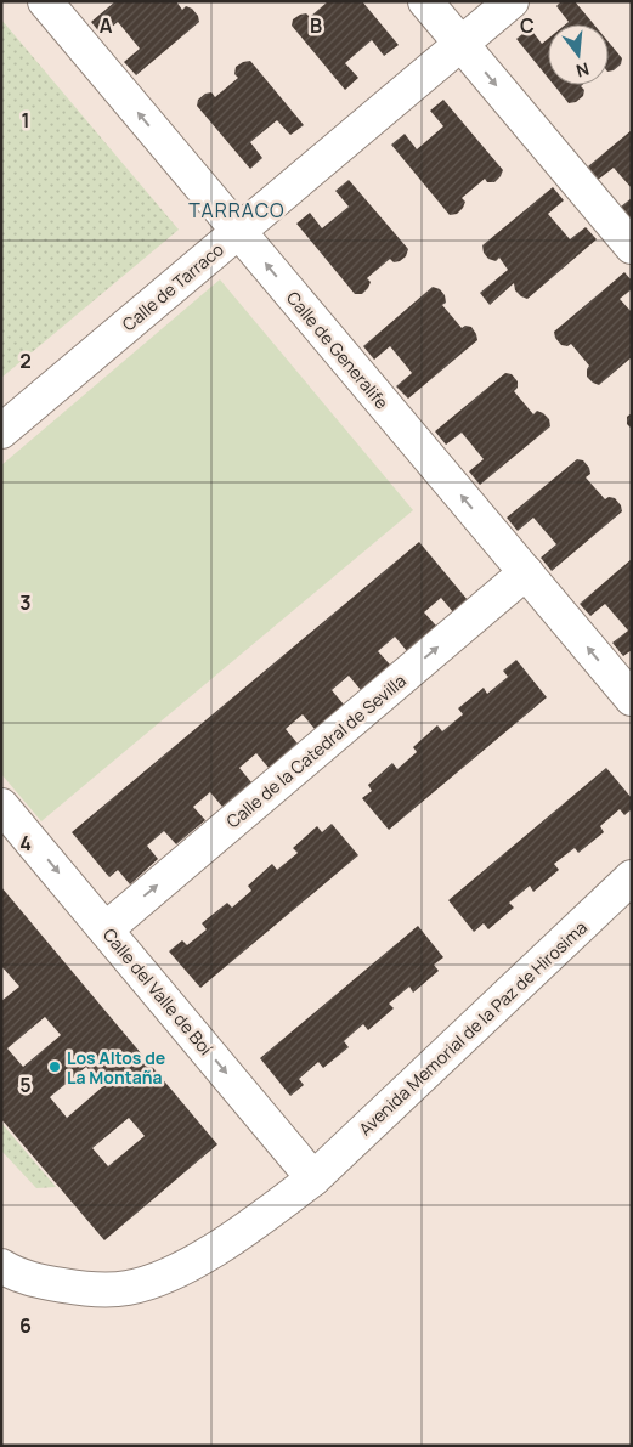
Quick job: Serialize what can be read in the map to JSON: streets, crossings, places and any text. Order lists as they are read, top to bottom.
{
  "streets": {
    "street": [
      "Calle de Tarraco",
      "Calle de Generalife",
      "Calle de la Catedral de Sevilla",
      "Calle del Valle de Boí",
      "Avenida Memorial de la Paz de Hirosima"
    ]
  },
  "crossings": [
    ["Calle de Tarraco", "Calle de Generalife"],
    ["Calle de Generalife", "Calle de la Catedral de Sevilla"],
    ["Calle de la Catedral de Sevilla", "Calle del Valle de Boí"],
    ["Calle del Valle de Boí", "Avenida Memorial de la Paz de Hirosima"]
  ],
  "one_way": ["Calle de la Catedral de Sevilla", "Calle del Valle de Boí"],
  "districts": ["TARRACO"],
  "places": ["Los Altos de La Montaña"],
  "north": "bottom",
  "grid": {
    "columns": ["A", "B", "C"],
    "rows": [
      "1",
      "2",
      "3",
      "4",
      "5",
      "6"
    ]
  }
}
